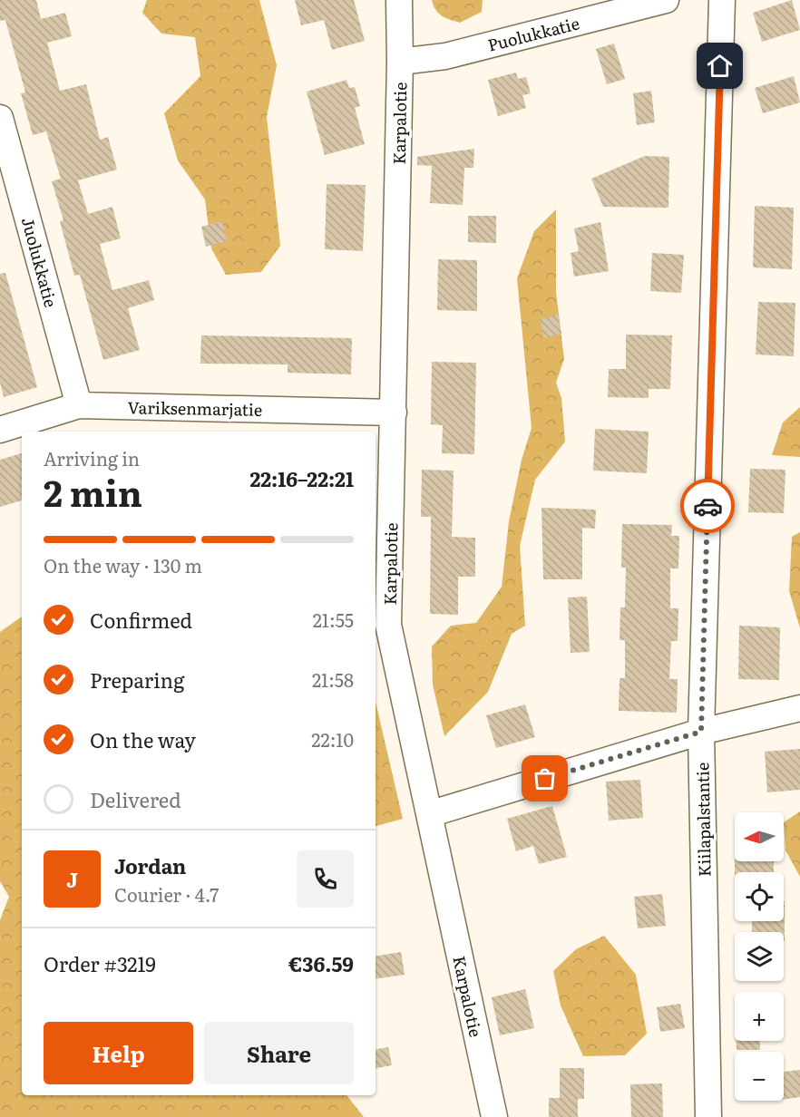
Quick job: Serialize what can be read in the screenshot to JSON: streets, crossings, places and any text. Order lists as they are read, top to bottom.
{
  "streets": {
    "street": [
      "Puolukkatie",
      "Karpalotie",
      "Juolukkatie",
      "Variksenmarjatie",
      "Kiilapalstantie"
    ]
  },
  "crossings": [
    ["Puolukkatie", "Karpalotie"],
    ["Karpalotie", "Variksenmarjatie"],
    ["Juolukkatie", "Variksenmarjatie"]
  ],
  "north": "left",
  "page": {
    "heading": ["2 min", "Arriving in", "22:16–22:21"],
    "panel": [
      "Jordan",
      "Courier · 4.7",
      "Order #3219",
      "€36.59"
    ],
    "bar": "On the way · 130 m",
    "list": [
      ["Confirmed", "21:55"],
      ["Preparing", "21:58"],
      ["On the way", "22:10"],
      "Delivered"
    ],
    "map_buttons": ["+", "−"],
    "round": "J",
    "buttons": ["Help", "Share"]
  }
}
